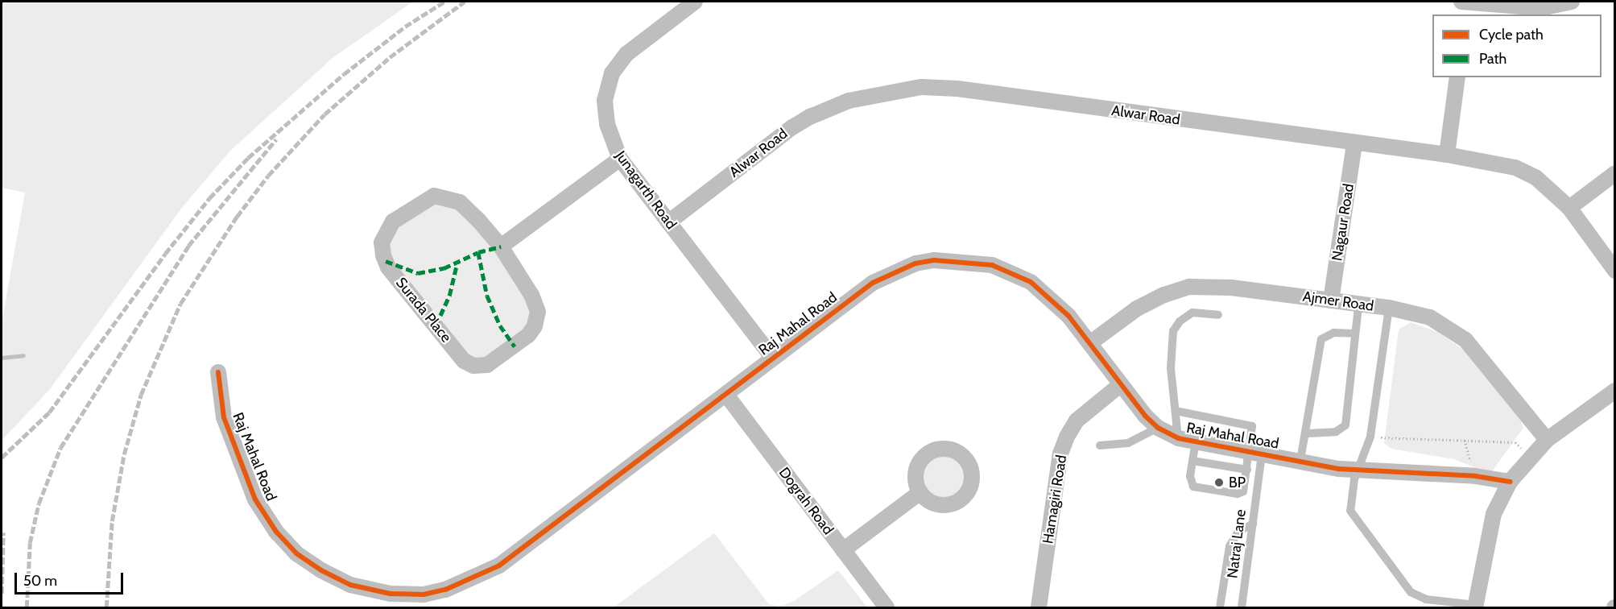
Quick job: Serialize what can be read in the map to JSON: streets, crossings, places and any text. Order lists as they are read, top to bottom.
{
  "streets": {
    "street": [
      "Alwar Road",
      "Junagarth Road",
      "Nagaur Road",
      "Ajmer Road",
      "Surada Place",
      "Raj Mahal Road",
      "Hamagiri Road",
      "Dograh Road"
    ],
    "lane": ["Natraj Lane"]
  },
  "crossings": [
    ["Alwar Road", "Junagarth Road"],
    ["Alwar Road", "Nagaur Road"],
    ["Junagarth Road", "Raj Mahal Road"],
    ["Nagaur Road", "Ajmer Road"],
    ["Ajmer Road", "Raj Mahal Road"],
    ["Raj Mahal Road", "Hamagiri Road"],
    ["Raj Mahal Road", "Dograh Road"],
    ["Raj Mahal Road", "Natraj Lane"]
  ],
  "places": ["BP"],
  "legend": ["Cycle path", "Path"],
  "scale_bar": "50 m"
}
